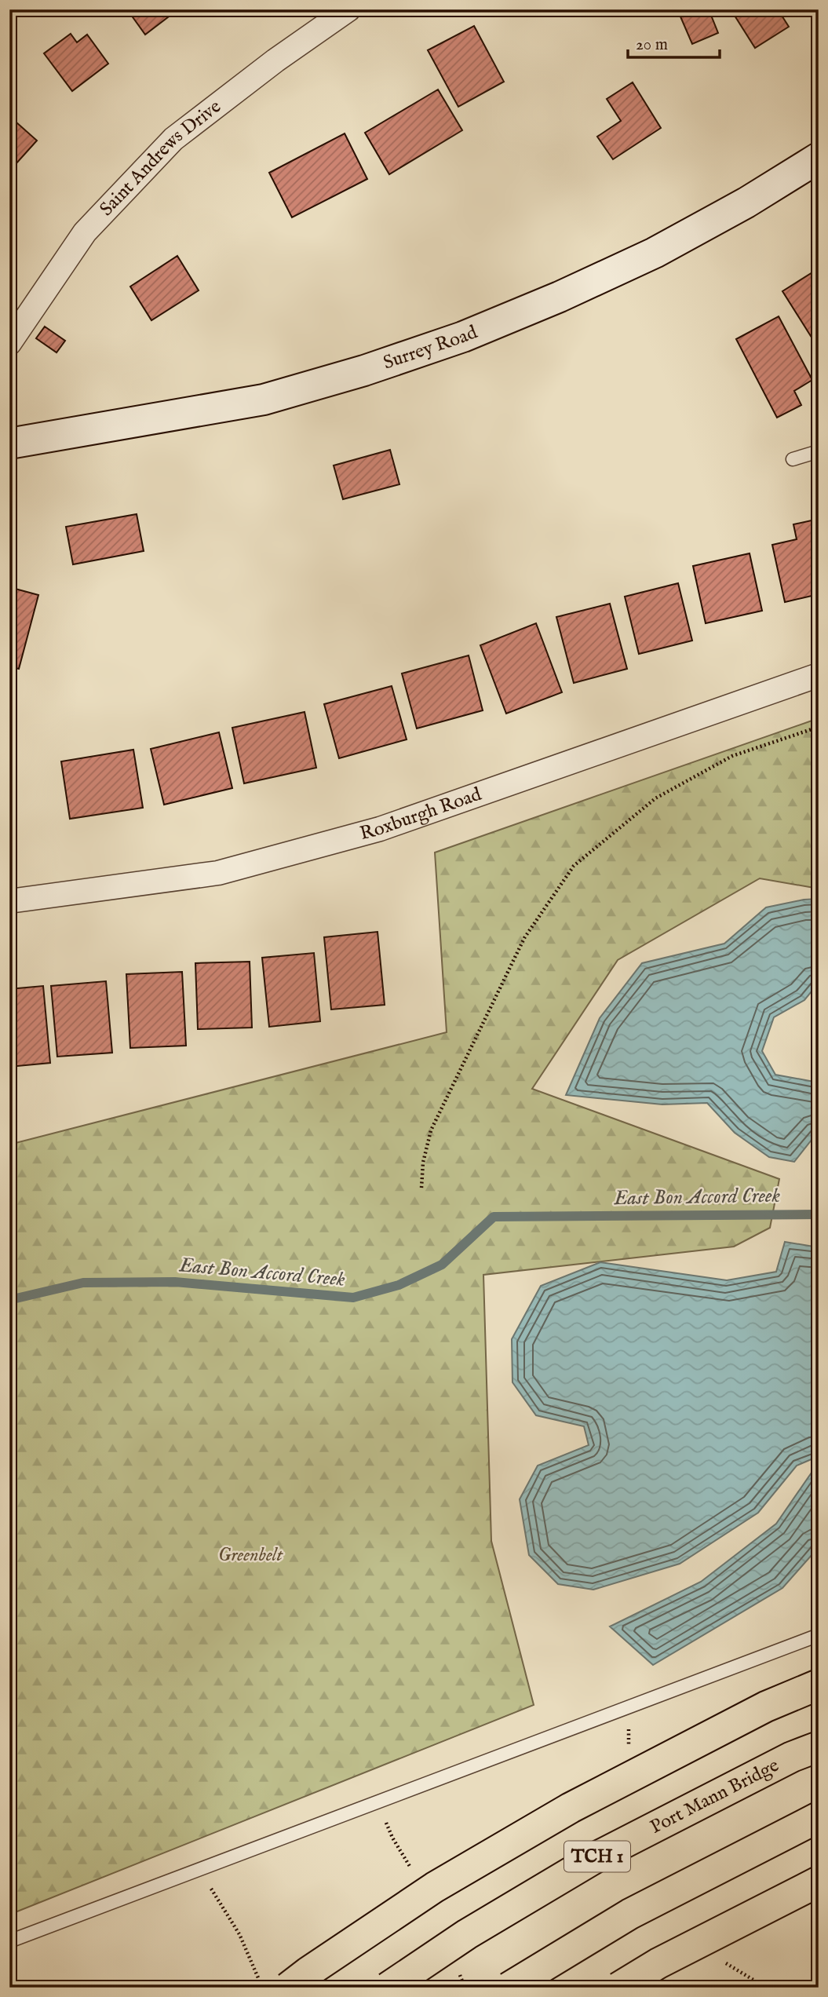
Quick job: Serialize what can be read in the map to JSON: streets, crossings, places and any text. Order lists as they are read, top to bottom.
{
  "streets": {
    "highway": ["Port Mann Bridge", "TCH 1"],
    "street": ["Saint Andrews Drive", "Surrey Road", "Roxburgh Road"]
  },
  "water": ["East Bon Accord Creek"],
  "parks": ["Greenbelt"],
  "scale_bar": "20 m"
}
